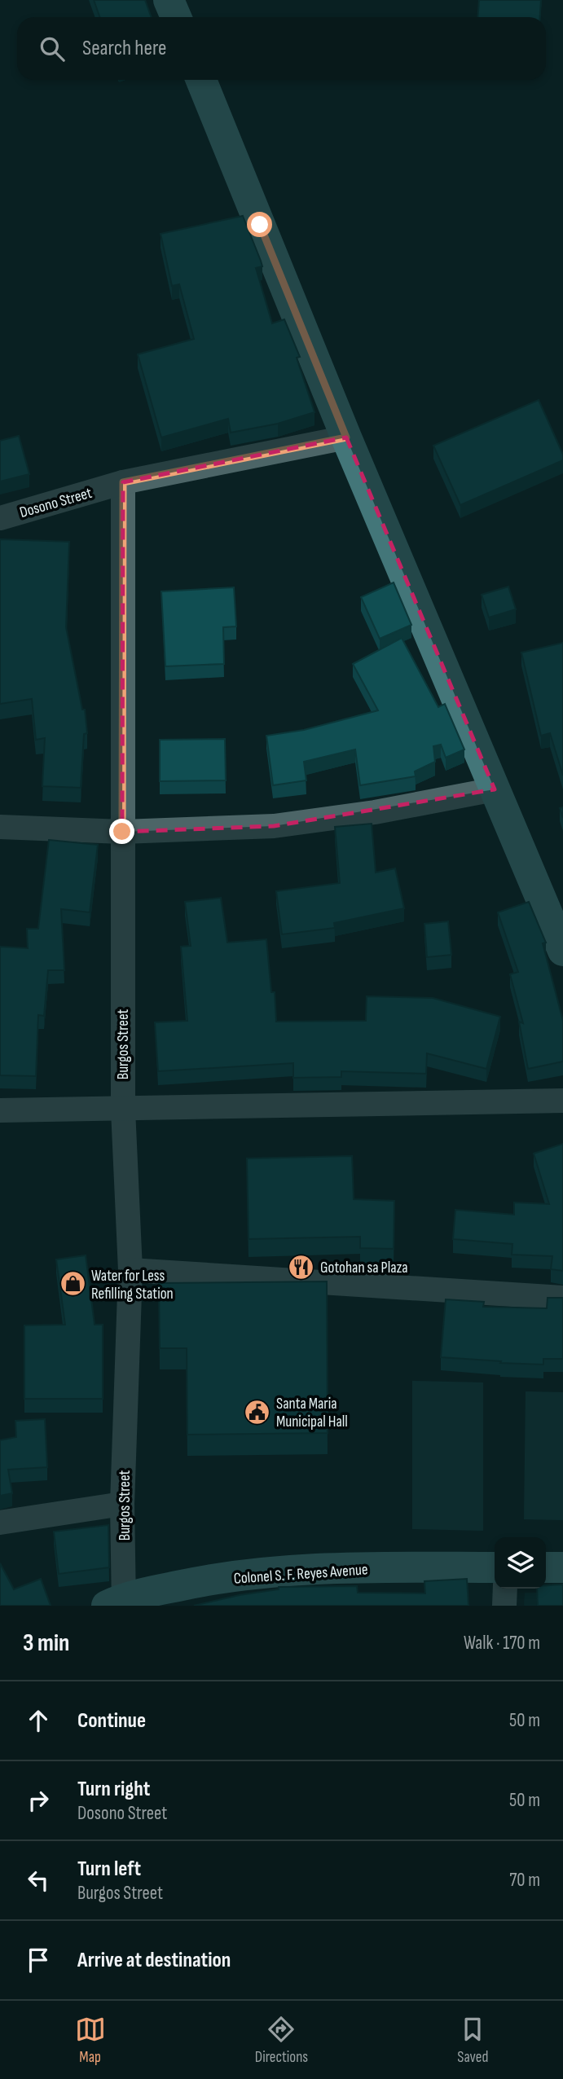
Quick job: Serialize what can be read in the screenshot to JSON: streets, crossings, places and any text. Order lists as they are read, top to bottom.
{
  "streets": {
    "main road": ["Colonel S. F. Reyes Avenue"],
    "street": ["Dosono Street", "Burgos Street"]
  },
  "crossings": [
    ["Dosono Street", "Burgos Street"],
    ["Burgos Street", "Colonel S. F. Reyes Avenue"]
  ],
  "places": {
    "restaurant": ["Gotohan sa Plaza"],
    "shop": ["Water for Less Refilling Station"],
    "public building": ["Santa Maria Municipal Hall"]
  },
  "page": {
    "search": "Search here",
    "heading": ["3 min", "Walk · 170 m"],
    "list": [
      ["Continue", "50 m"],
      ["Turn right", "Dosono Street", "50 m"],
      ["Turn left", "Burgos Street", "70 m"],
      "Arrive at destination"
    ],
    "nav": ["Map", "Directions", "Saved"]
  }
}
